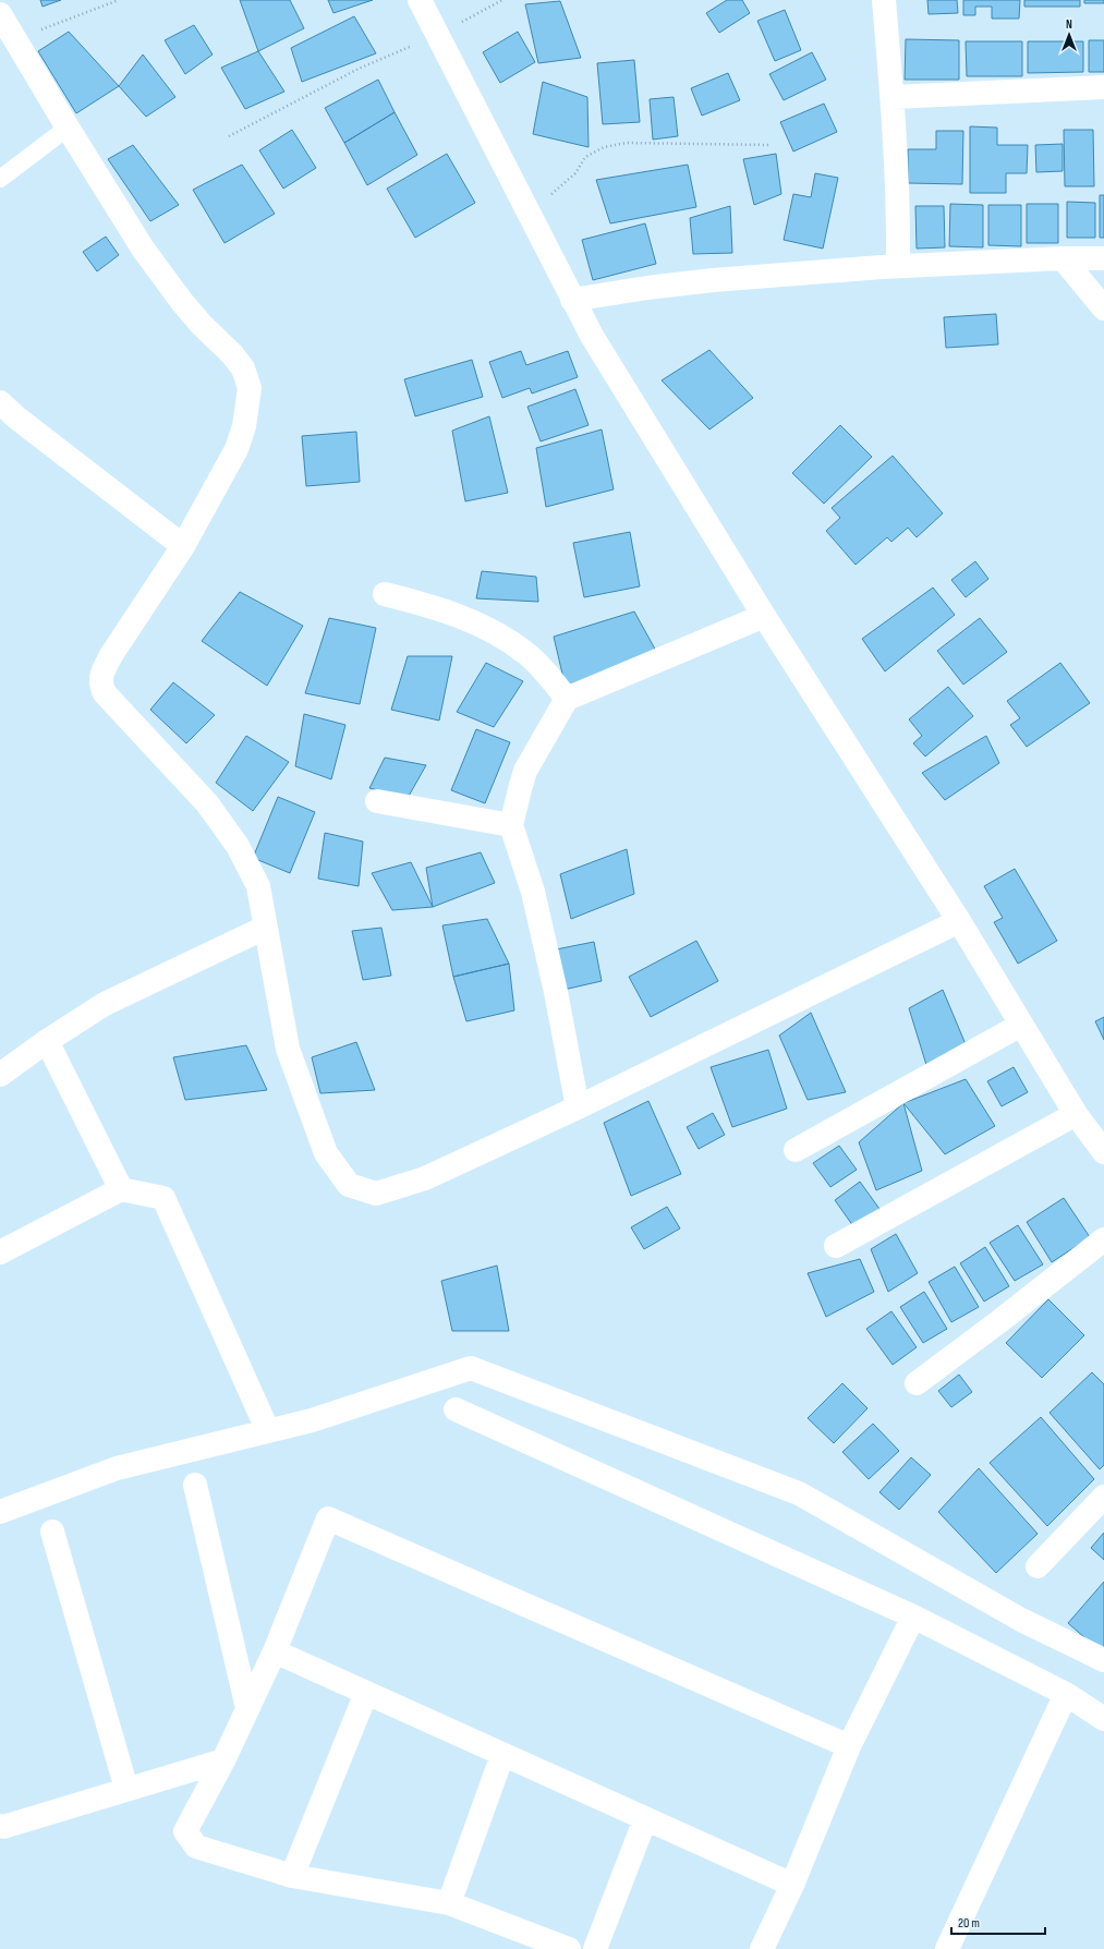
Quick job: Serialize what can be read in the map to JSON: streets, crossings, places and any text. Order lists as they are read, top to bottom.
{
  "scale_bar": "20 m",
  "north": "top"
}
